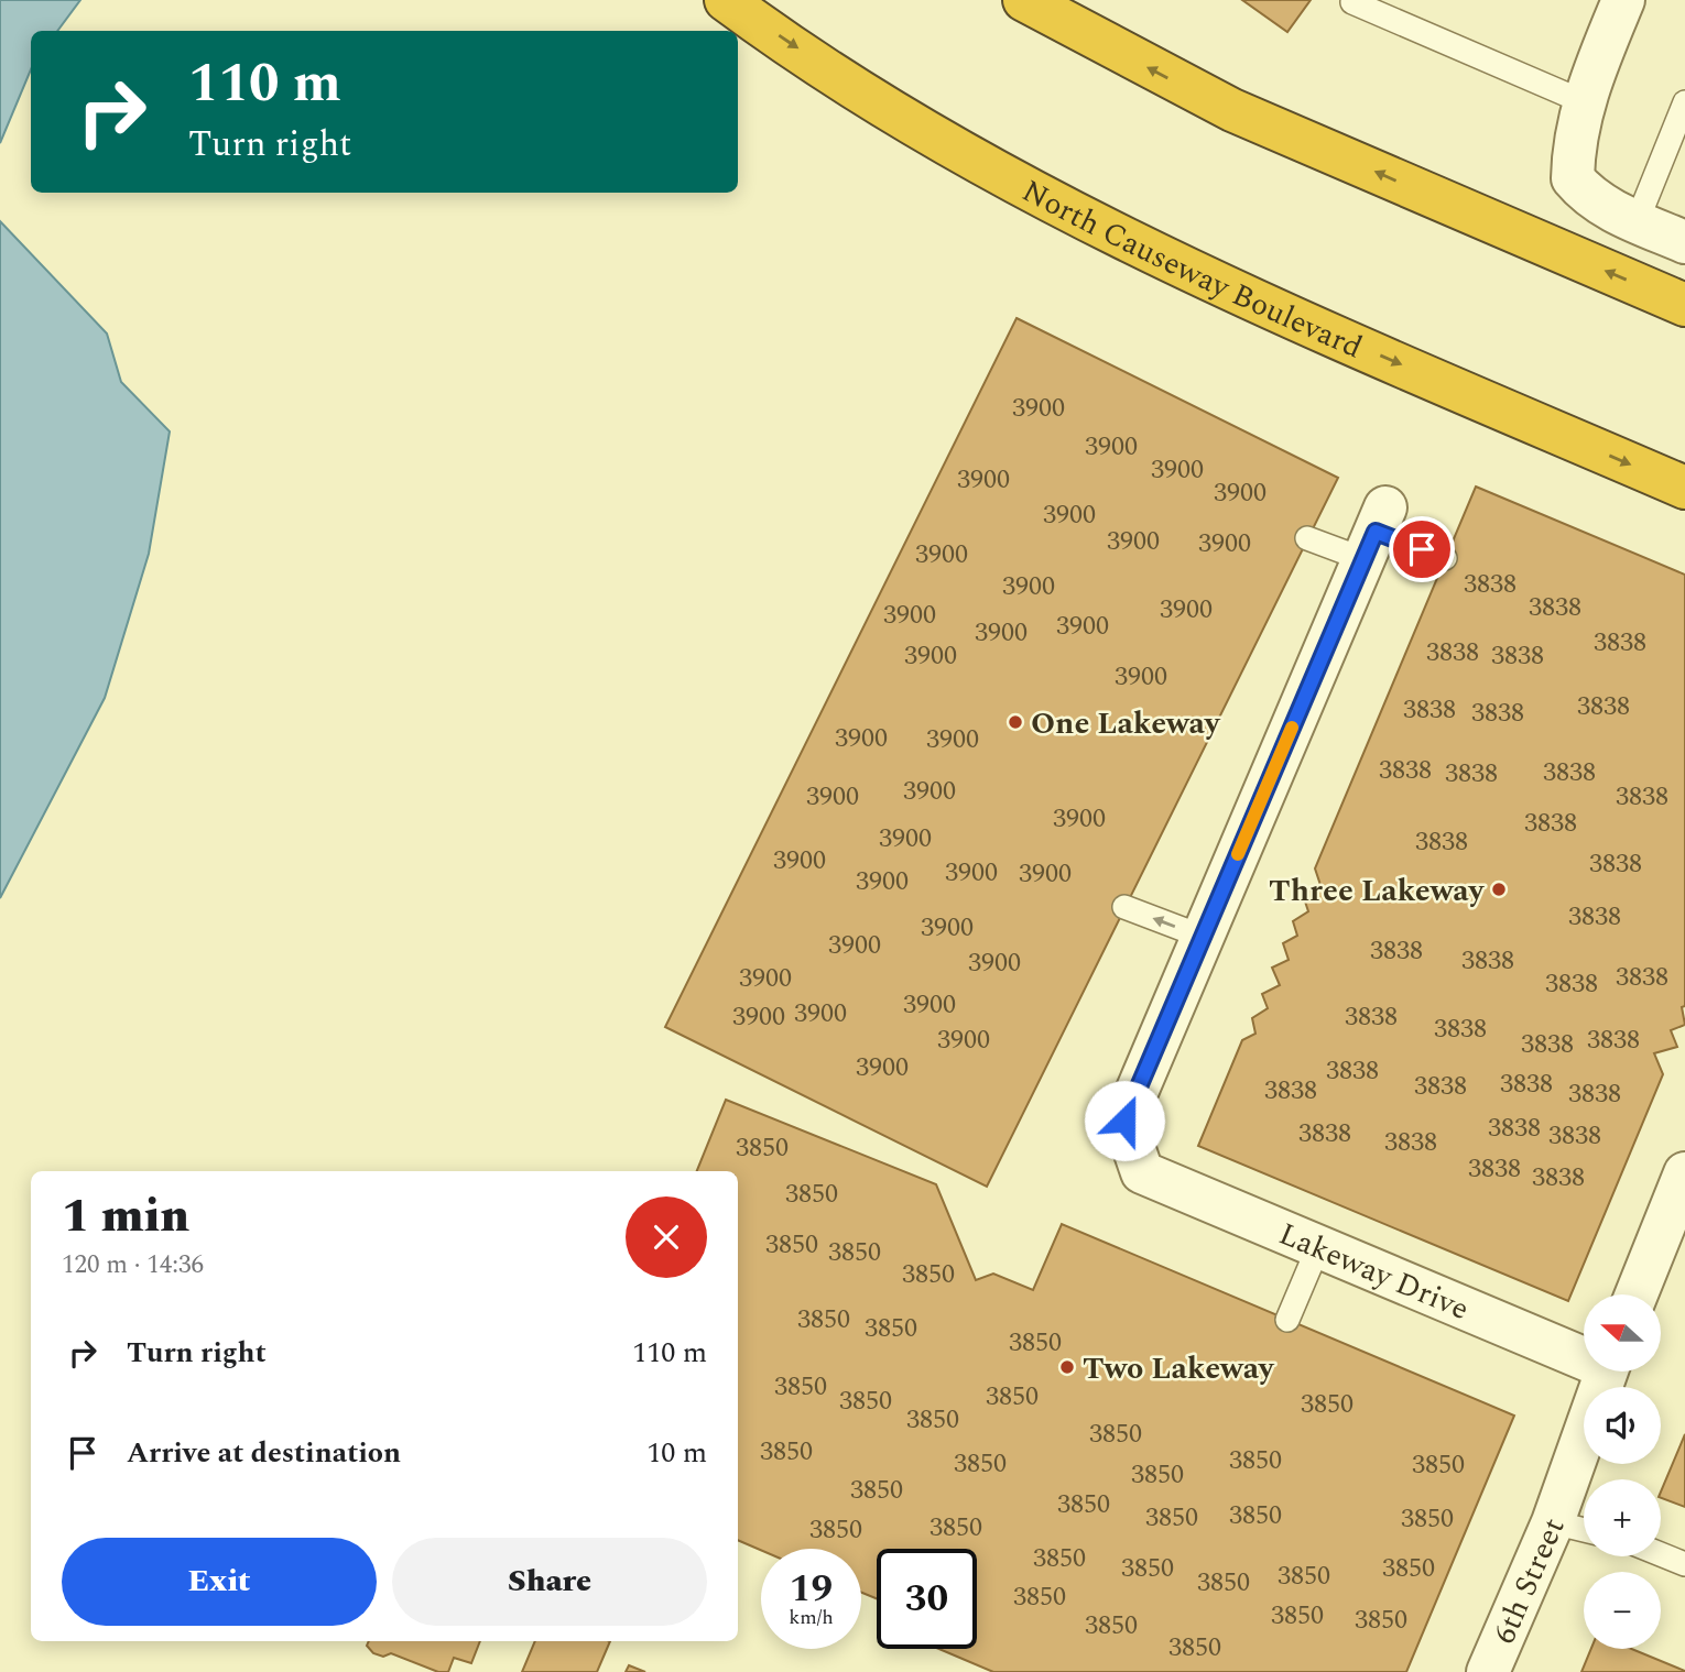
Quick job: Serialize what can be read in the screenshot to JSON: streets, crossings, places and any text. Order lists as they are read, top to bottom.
{
  "streets": {
    "highway": ["North Causeway Boulevard"],
    "street": ["Lakeway Drive", "6th Street"]
  },
  "places": ["One Lakeway", "Three Lakeway", "Two Lakeway"],
  "house_numbers": [
    "3900",
    "3900",
    "3900",
    "3900",
    "3900",
    "3900",
    "3900",
    "3900",
    "3900",
    "3838",
    "3900",
    "3838",
    "3900",
    "3900",
    "3900",
    "3900",
    "3838",
    "3838",
    "3900",
    "3838",
    "3900",
    "3838",
    "3838",
    "3838",
    "3900",
    "3900",
    "3838",
    "3838",
    "3838",
    "3900",
    "3900",
    "3838",
    "3900",
    "3838",
    "3900",
    "3838",
    "3900",
    "3838",
    "3900",
    "3900",
    "3900",
    "3838",
    "3900",
    "3900",
    "3838",
    "3838",
    "3900",
    "3838",
    "3900",
    "3838",
    "3900",
    "3900",
    "3900",
    "3838",
    "3838",
    "3900",
    "3838",
    "3838",
    "3900",
    "3838",
    "3838",
    "3838",
    "3838",
    "3838",
    "3838",
    "3838",
    "3838",
    "3838",
    "3850",
    "3838",
    "3838",
    "3850",
    "3850",
    "3850",
    "3850",
    "3850",
    "3850",
    "3850",
    "3850",
    "3850",
    "3850",
    "3850",
    "3850",
    "3850",
    "3850",
    "3850",
    "3850",
    "3850",
    "3850",
    "3850",
    "3850",
    "3850",
    "3850",
    "3850",
    "3850",
    "3850",
    "3850",
    "3850",
    "3850",
    "3850",
    "3850",
    "3850",
    "3850",
    "3850",
    "3850",
    "3850"
  ],
  "north": "left",
  "page": {
    "turn": ["110 m", "Turn right"],
    "heading": ["1 min", "120 m · 14:36"],
    "map_buttons": ["+", "−"],
    "list": [
      {
        "name": "Turn right",
        "value": "110 m"
      },
      {
        "name": "Arrive at destination",
        "value": "10 m"
      }
    ],
    "buttons": ["Exit", "Share"],
    "speed": "19 km/h",
    "limit": "30"
  }
}
